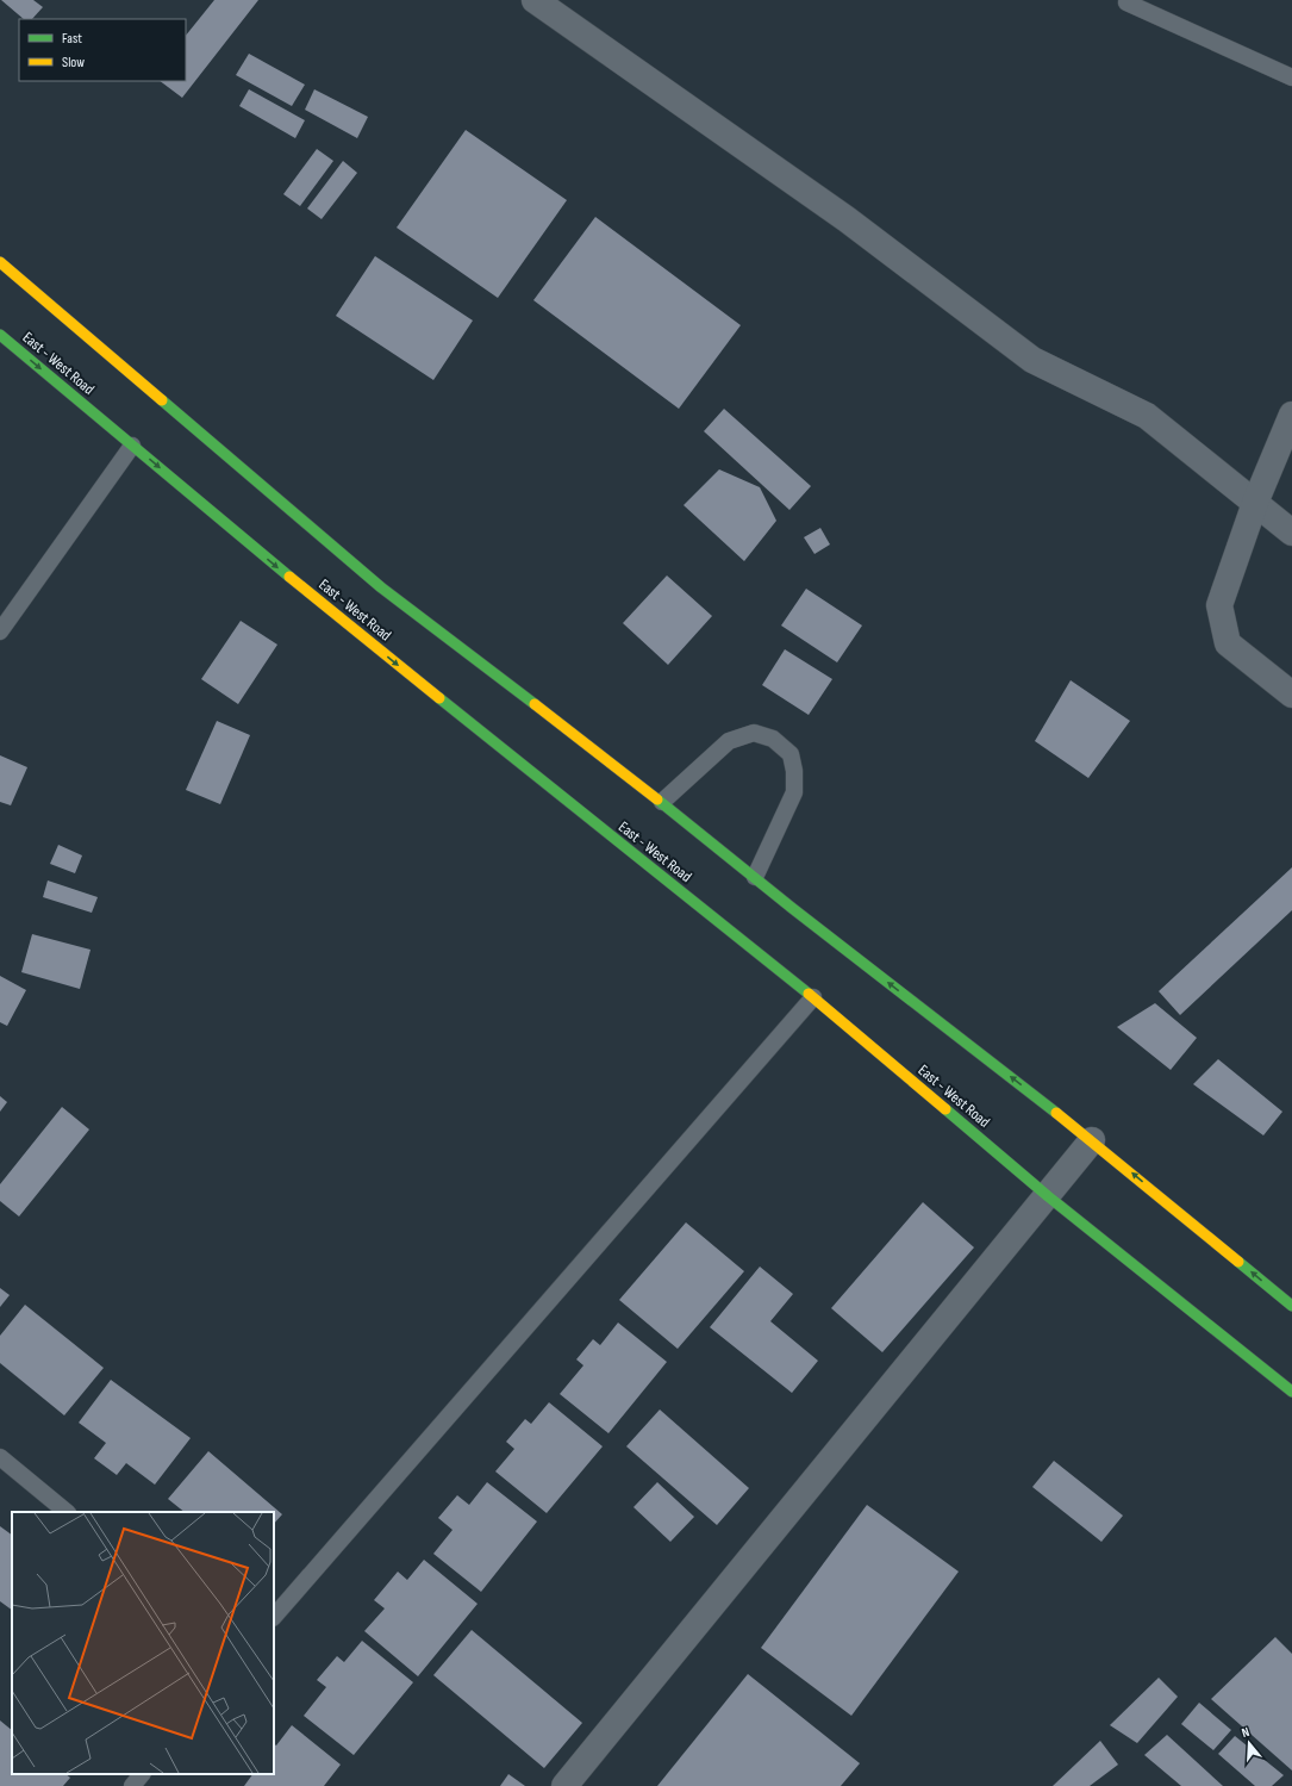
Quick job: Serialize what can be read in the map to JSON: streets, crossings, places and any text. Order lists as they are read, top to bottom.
{
  "streets": {
    "main road": ["East - West Road"]
  },
  "legend": ["Fast", "Slow"],
  "north": "top"
}
